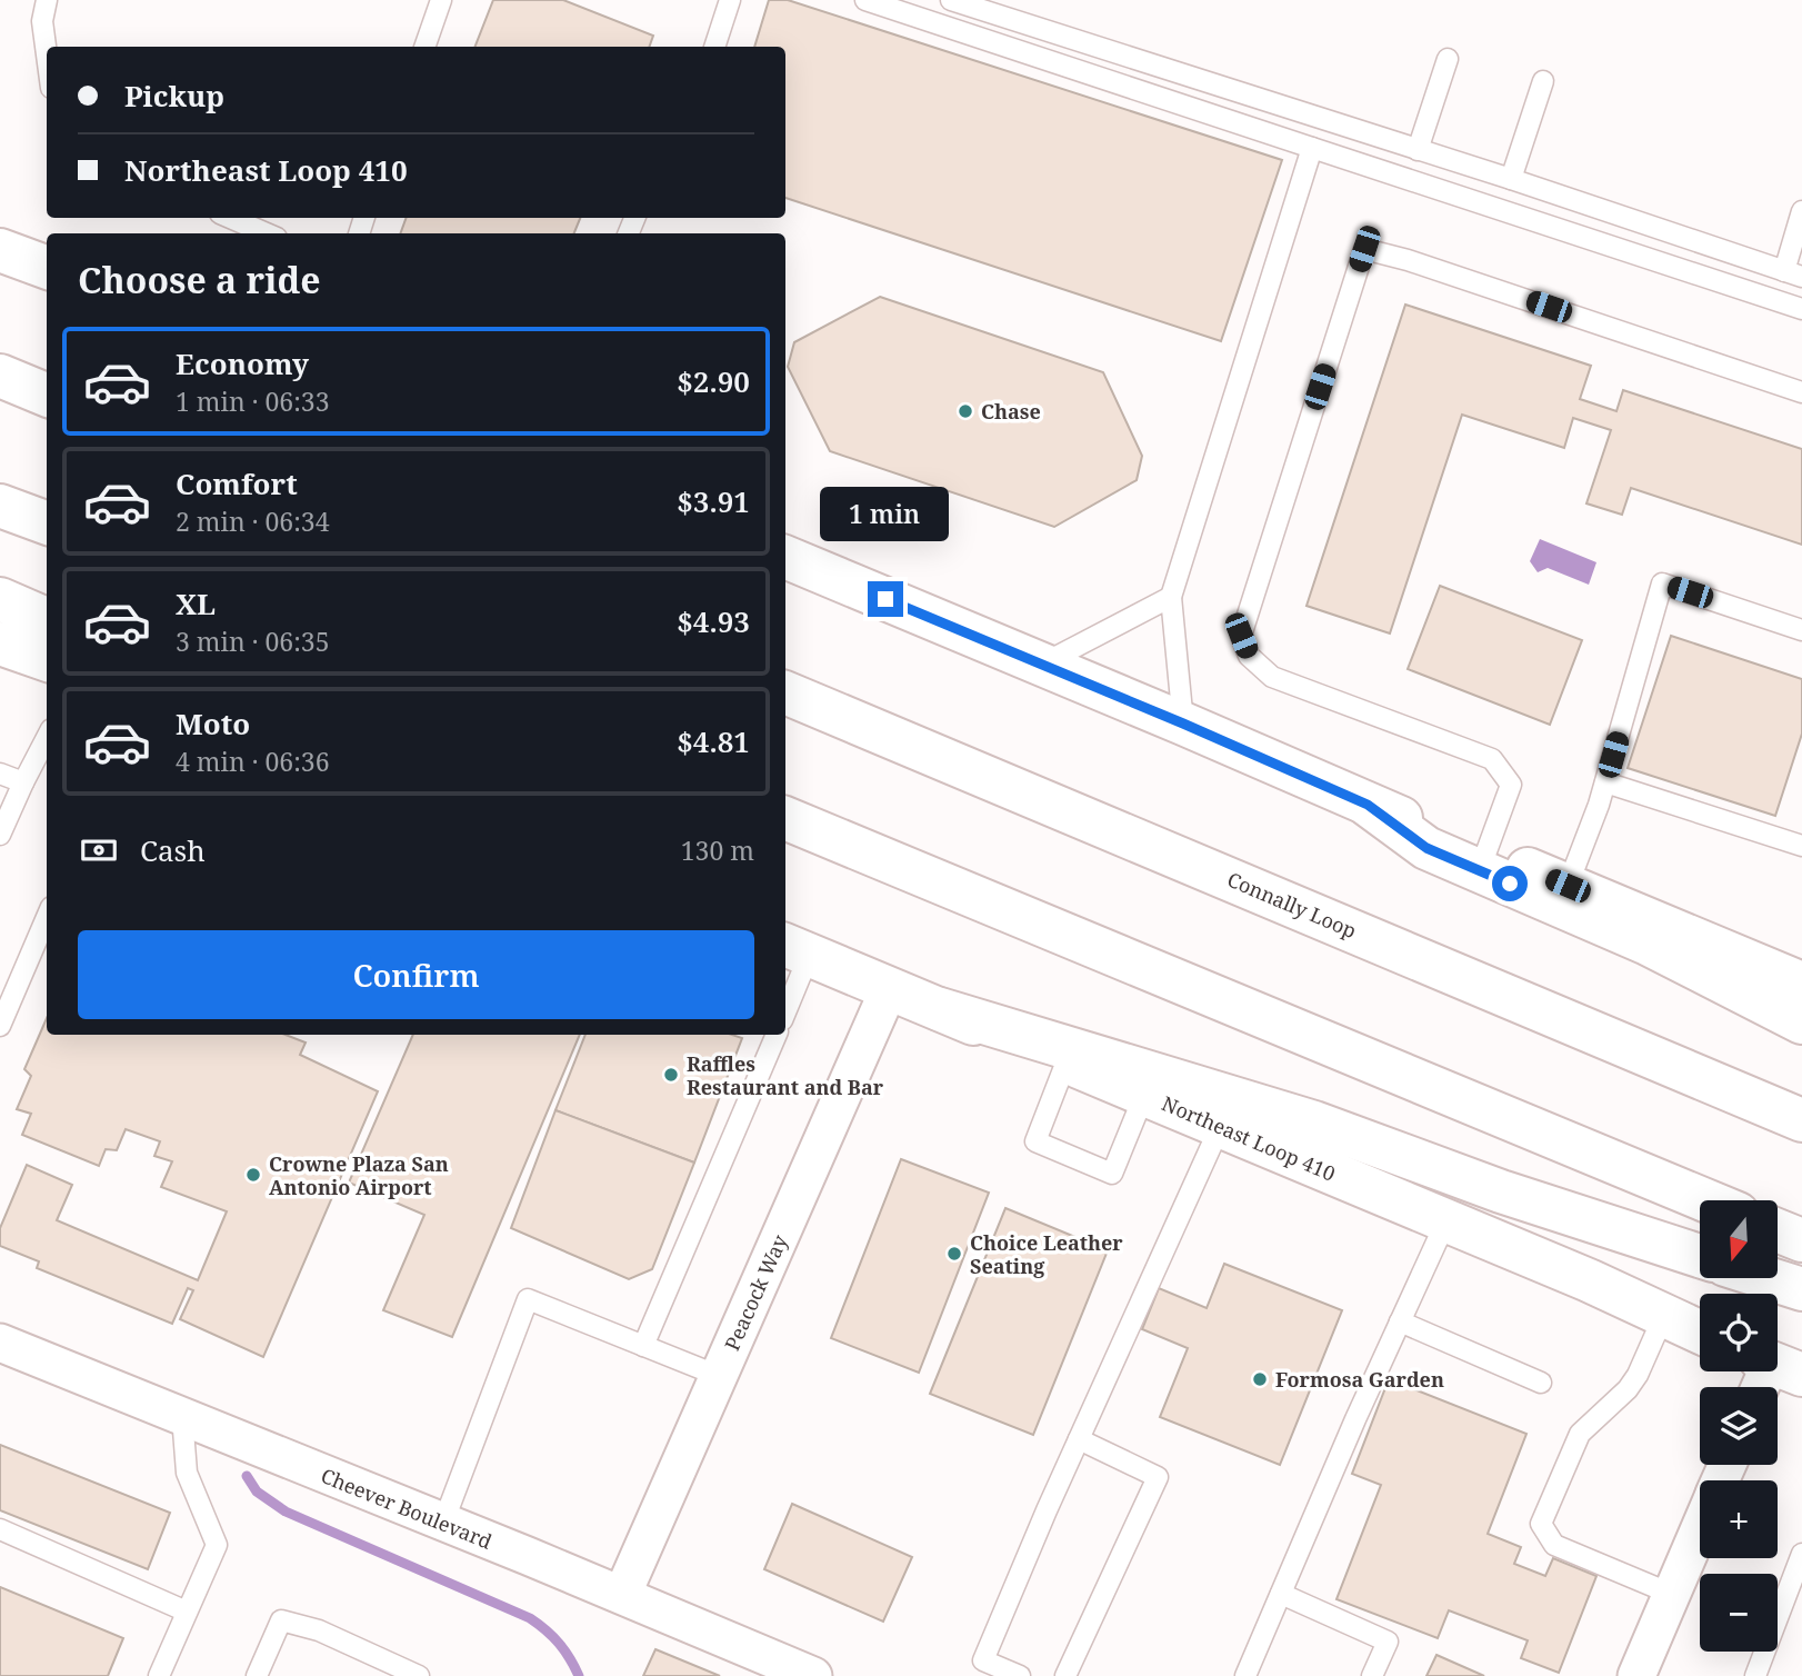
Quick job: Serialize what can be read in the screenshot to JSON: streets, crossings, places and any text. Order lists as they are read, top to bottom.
{
  "streets": {
    "main road": ["Connally Loop", "Northeast Loop 410"],
    "street": ["Peacock Way", "Cheever Boulevard"]
  },
  "crossings": [
    ["Peacock Way", "Cheever Boulevard"]
  ],
  "places": [
    "Chase",
    "Raffles Restaurant and Bar",
    "Crowne Plaza San Antonio Airport",
    "Choice Leather Seating",
    "Formosa Garden"
  ],
  "north": "bottom",
  "page": {
    "banner": ["Pickup", "Northeast Loop 410"],
    "heading": "Choose a ride",
    "list": [
      {
        "name": "Economy",
        "note": "1 min · 06:33",
        "value": "$2.90"
      },
      {
        "name": "Comfort",
        "note": "2 min · 06:34",
        "value": "$3.91"
      },
      {
        "name": "XL",
        "note": "3 min · 06:35",
        "value": "$4.93"
      },
      {
        "name": "Moto",
        "note": "4 min · 06:36",
        "value": "$4.81"
      }
    ],
    "bubble": "1 min",
    "pay": ["Cash", "130 m"],
    "buttons": "Confirm",
    "map_buttons": ["+", "−"]
  }
}
